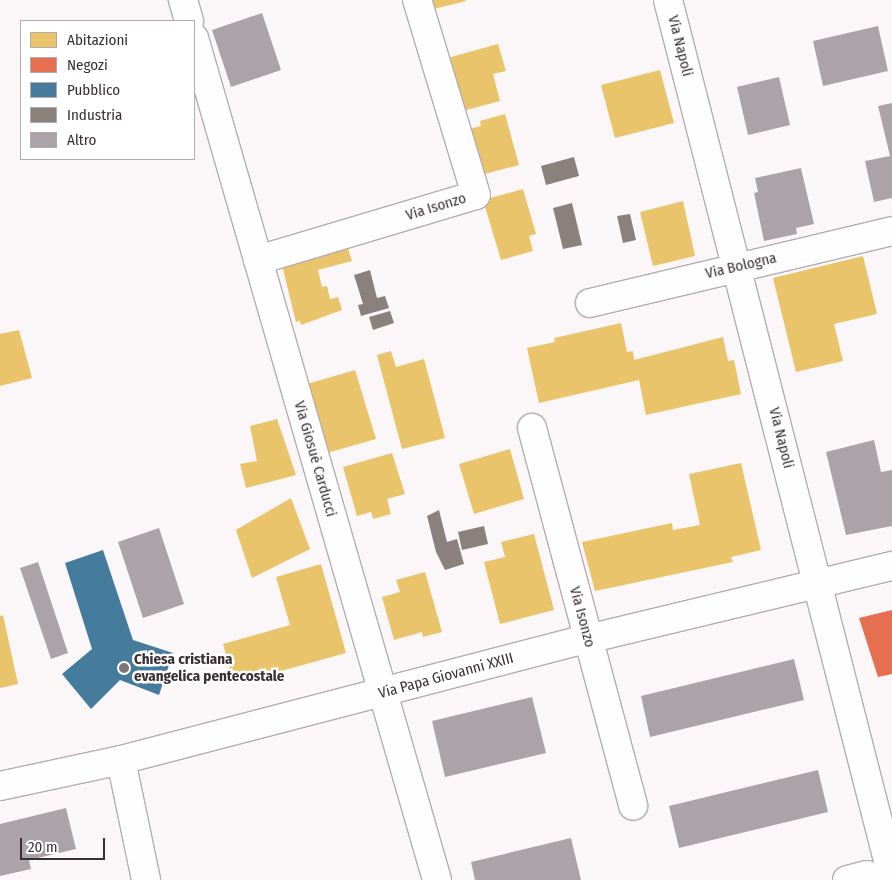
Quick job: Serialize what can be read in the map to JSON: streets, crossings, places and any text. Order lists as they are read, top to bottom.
{
  "streets": {
    "street": [
      "Via Napoli",
      "Via Isonzo",
      "Via Bologna",
      "Via Giosuè Carducci",
      "Via Papa Giovanni XXIII"
    ]
  },
  "crossings": [
    ["Via Napoli", "Via Bologna"],
    ["Via Napoli", "Via Papa Giovanni XXIII"],
    ["Via Isonzo", "Via Giosuè Carducci"],
    ["Via Isonzo", "Via Papa Giovanni XXIII"],
    ["Via Giosuè Carducci", "Via Papa Giovanni XXIII"]
  ],
  "places": ["Chiesa cristiana evangelica pentecostale"],
  "legend": [
    "Abitazioni",
    "Negozi",
    "Pubblico",
    "Industria",
    "Altro"
  ],
  "scale_bar": "20 m"
}
